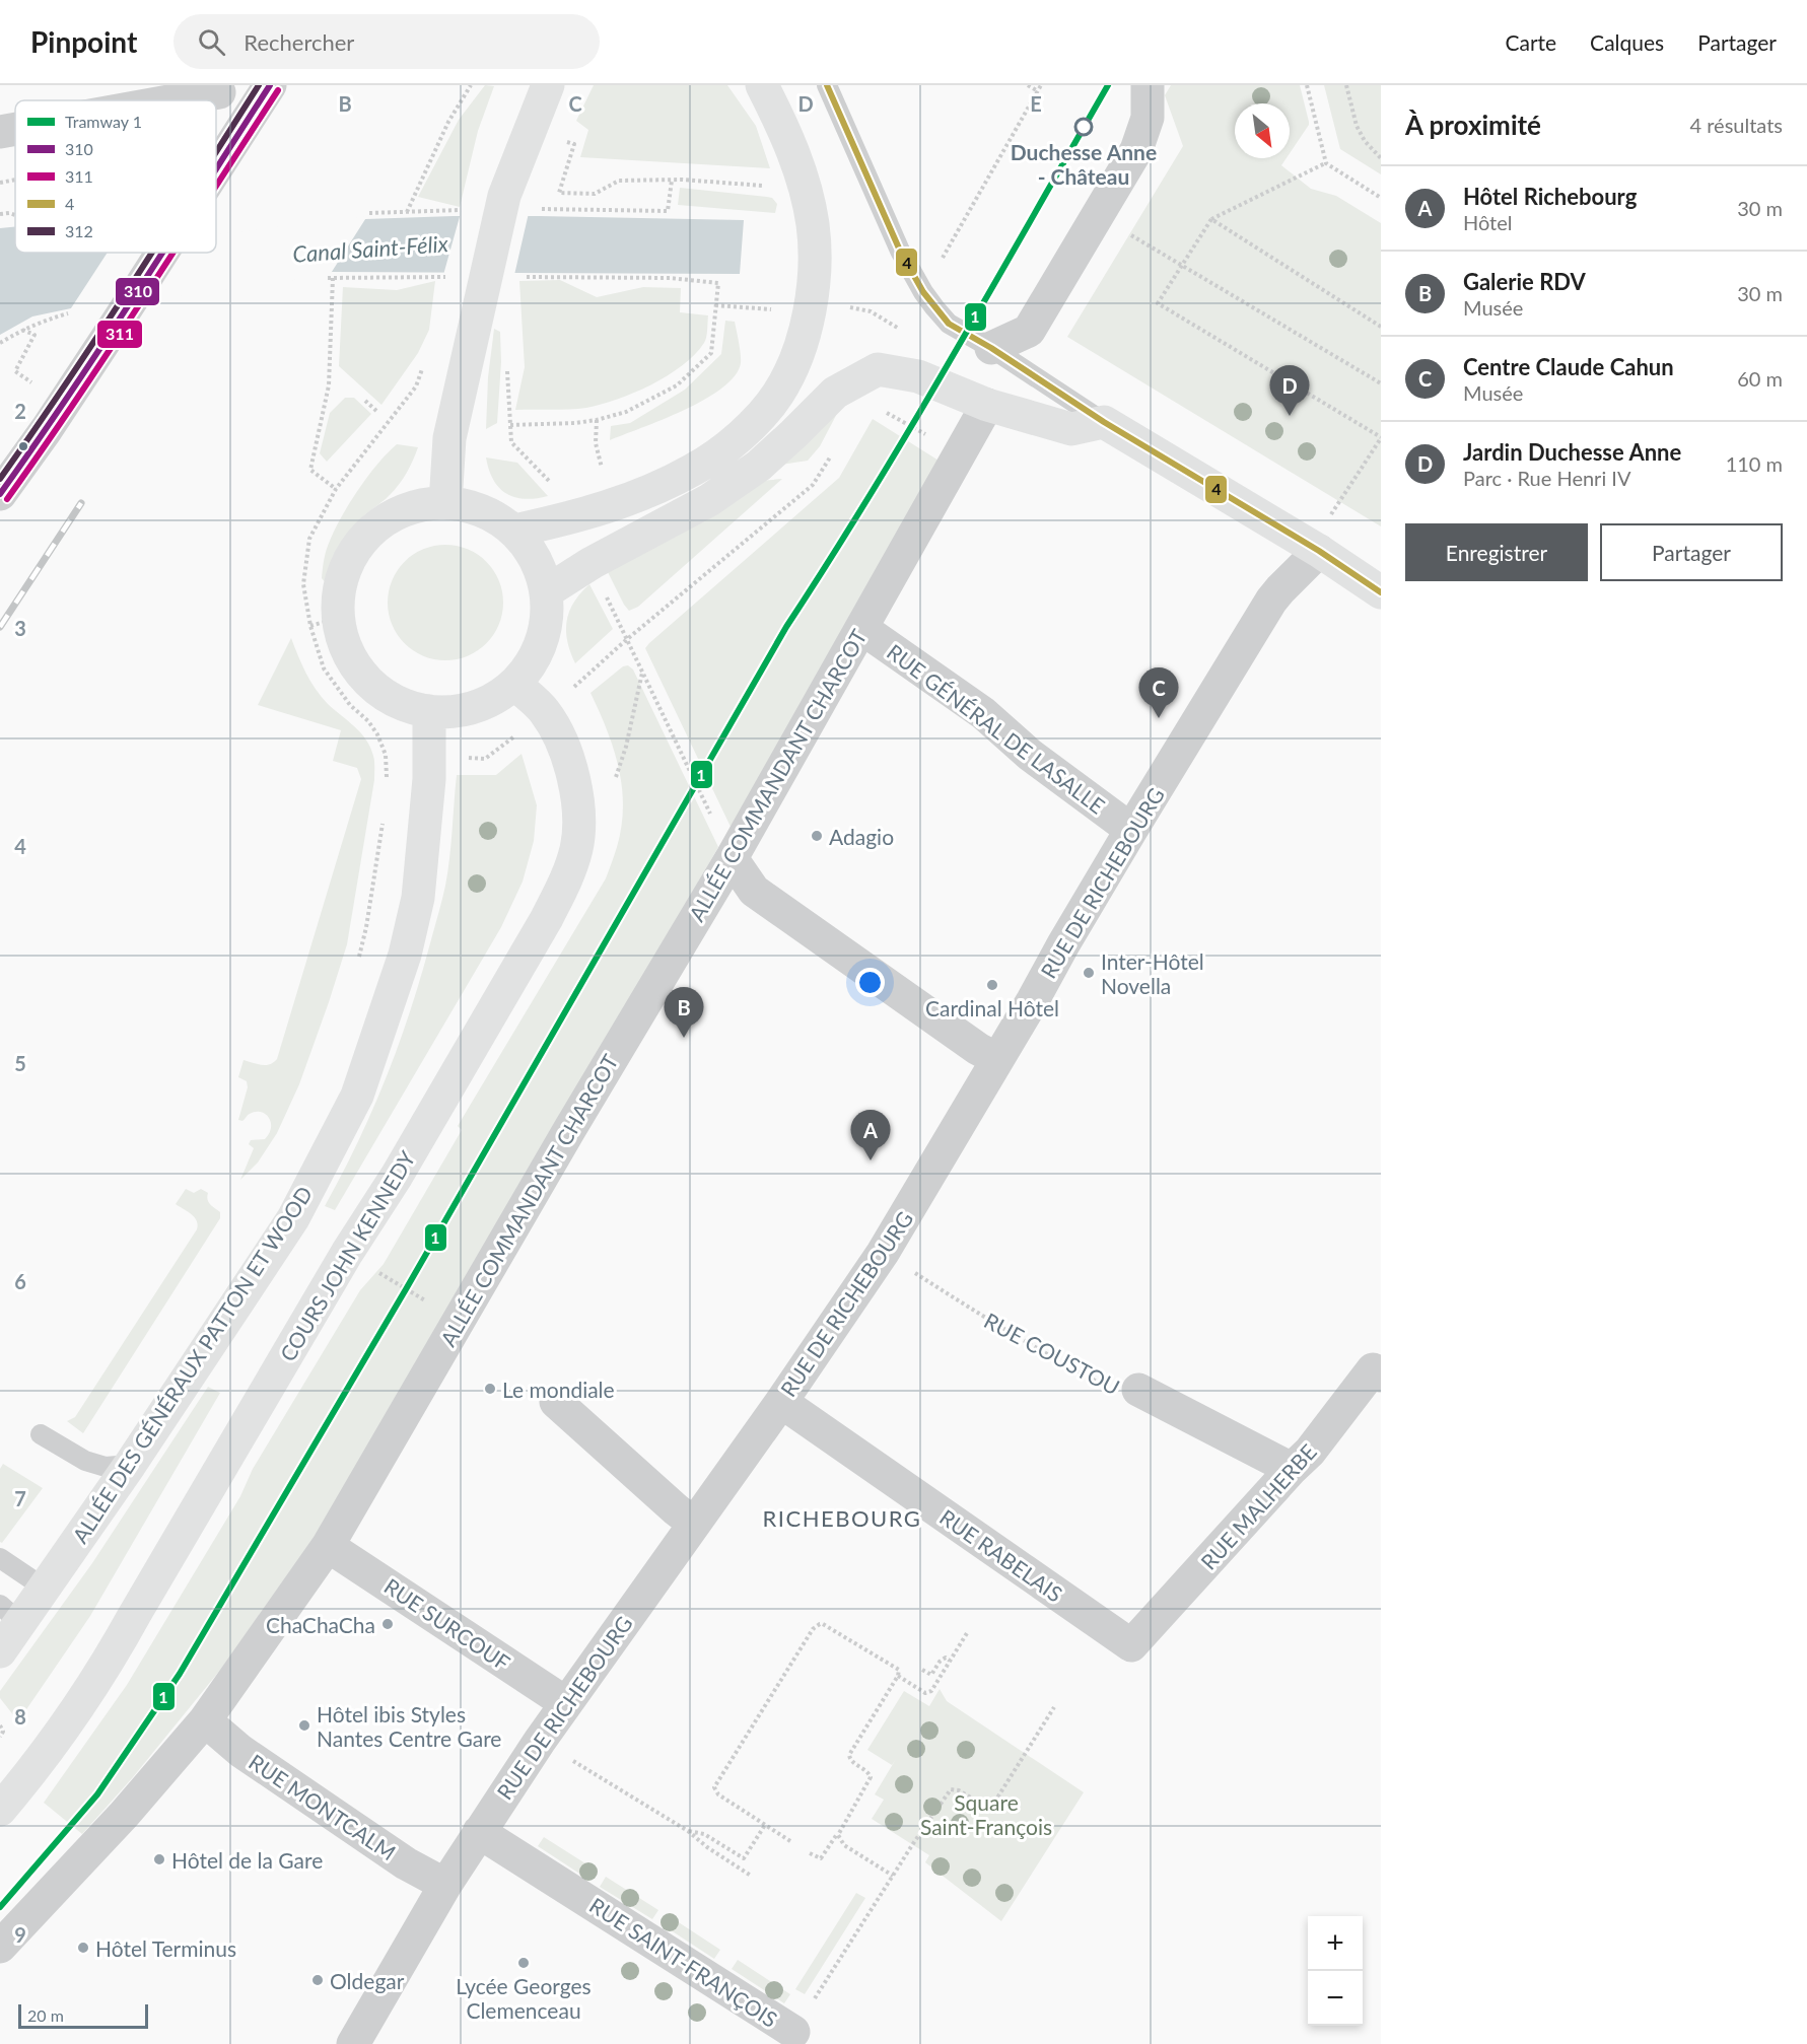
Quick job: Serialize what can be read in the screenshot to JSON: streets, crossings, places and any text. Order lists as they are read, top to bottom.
{
  "streets": {
    "main road": ["COURS JOHN KENNEDY", "ALLÉE DES GÉNÉRAUX PATTON ET WOOD"],
    "street": [
      "RUE GÉNÉRAL DE LASALLE",
      "ALLÉE COMMANDANT CHARCOT",
      "RUE DE RICHEBOURG",
      "RUE COUSTOU",
      "RUE MALHERBE",
      "RUE RABELAIS",
      "RUE SURCOUF",
      "RUE MONTCALM",
      "RUE SAINT-FRANÇOIS"
    ]
  },
  "crossings": [
    ["RUE GÉNÉRAL DE LASALLE", "ALLÉE COMMANDANT CHARCOT"],
    ["RUE GÉNÉRAL DE LASALLE", "RUE DE RICHEBOURG"],
    ["ALLÉE COMMANDANT CHARCOT", "RUE SURCOUF"],
    ["ALLÉE COMMANDANT CHARCOT", "RUE MONTCALM"],
    ["RUE DE RICHEBOURG", "RUE COUSTOU"],
    ["RUE DE RICHEBOURG", "RUE RABELAIS"],
    ["RUE DE RICHEBOURG", "RUE SURCOUF"],
    ["RUE DE RICHEBOURG", "RUE MONTCALM"],
    ["RUE DE RICHEBOURG", "RUE SAINT-FRANÇOIS"],
    ["COURS JOHN KENNEDY", "ALLÉE DES GÉNÉRAUX PATTON ET WOOD"],
    ["RUE COUSTOU", "RUE MALHERBE"],
    ["RUE MALHERBE", "RUE RABELAIS"]
  ],
  "districts": ["RICHEBOURG"],
  "water": ["Canal Saint-Félix"],
  "parks": ["Square Saint-François"],
  "places": [
    "Duchesse Anne - Château",
    "Adagio",
    "Inter-Hôtel Novella",
    "Cardinal Hôtel",
    "Le mondiale",
    "ChaChaCha",
    "Hôtel ibis Styles Nantes Centre Gare",
    "Hôtel de la Gare",
    "Hôtel Terminus",
    "Lycée Georges Clemenceau",
    "Oldegar"
  ],
  "lines": [
    "tram line 1",
    "transit line 310",
    "transit line 4",
    "transit line 312",
    "transit line 311"
  ],
  "legend": [
    "Tramway 1",
    "310",
    "311",
    "4",
    "312"
  ],
  "scale_bar": "20 m",
  "north": "bottom right",
  "page": {
    "header": "Pinpoint",
    "search": "Rechercher",
    "nav": ["Carte", "Calques", "Partager"],
    "heading": ["À proximité", "4 résultats"],
    "list": [
      {
        "mark": "A",
        "name": "Hôtel Richebourg",
        "note": "Hôtel",
        "value": "30 m"
      },
      {
        "mark": "B",
        "name": "Galerie RDV",
        "note": "Musée",
        "value": "30 m"
      },
      {
        "mark": "C",
        "name": "Centre Claude Cahun",
        "note": "Musée",
        "value": "60 m"
      },
      {
        "mark": "D",
        "name": "Jardin Duchesse Anne",
        "note": "Parc · Rue Henri IV",
        "value": "110 m"
      }
    ],
    "pins": [
      "D",
      "C",
      "B",
      "A"
    ],
    "buttons": ["Enregistrer", "Partager"],
    "map_buttons": ["+", "−"],
    "scale": "20 m"
  },
  "grid": {
    "columns": [
      "B",
      "C",
      "D",
      "E"
    ],
    "rows": [
      "2",
      "3",
      "4",
      "5",
      "6",
      "7",
      "8",
      "9"
    ]
  }
}
